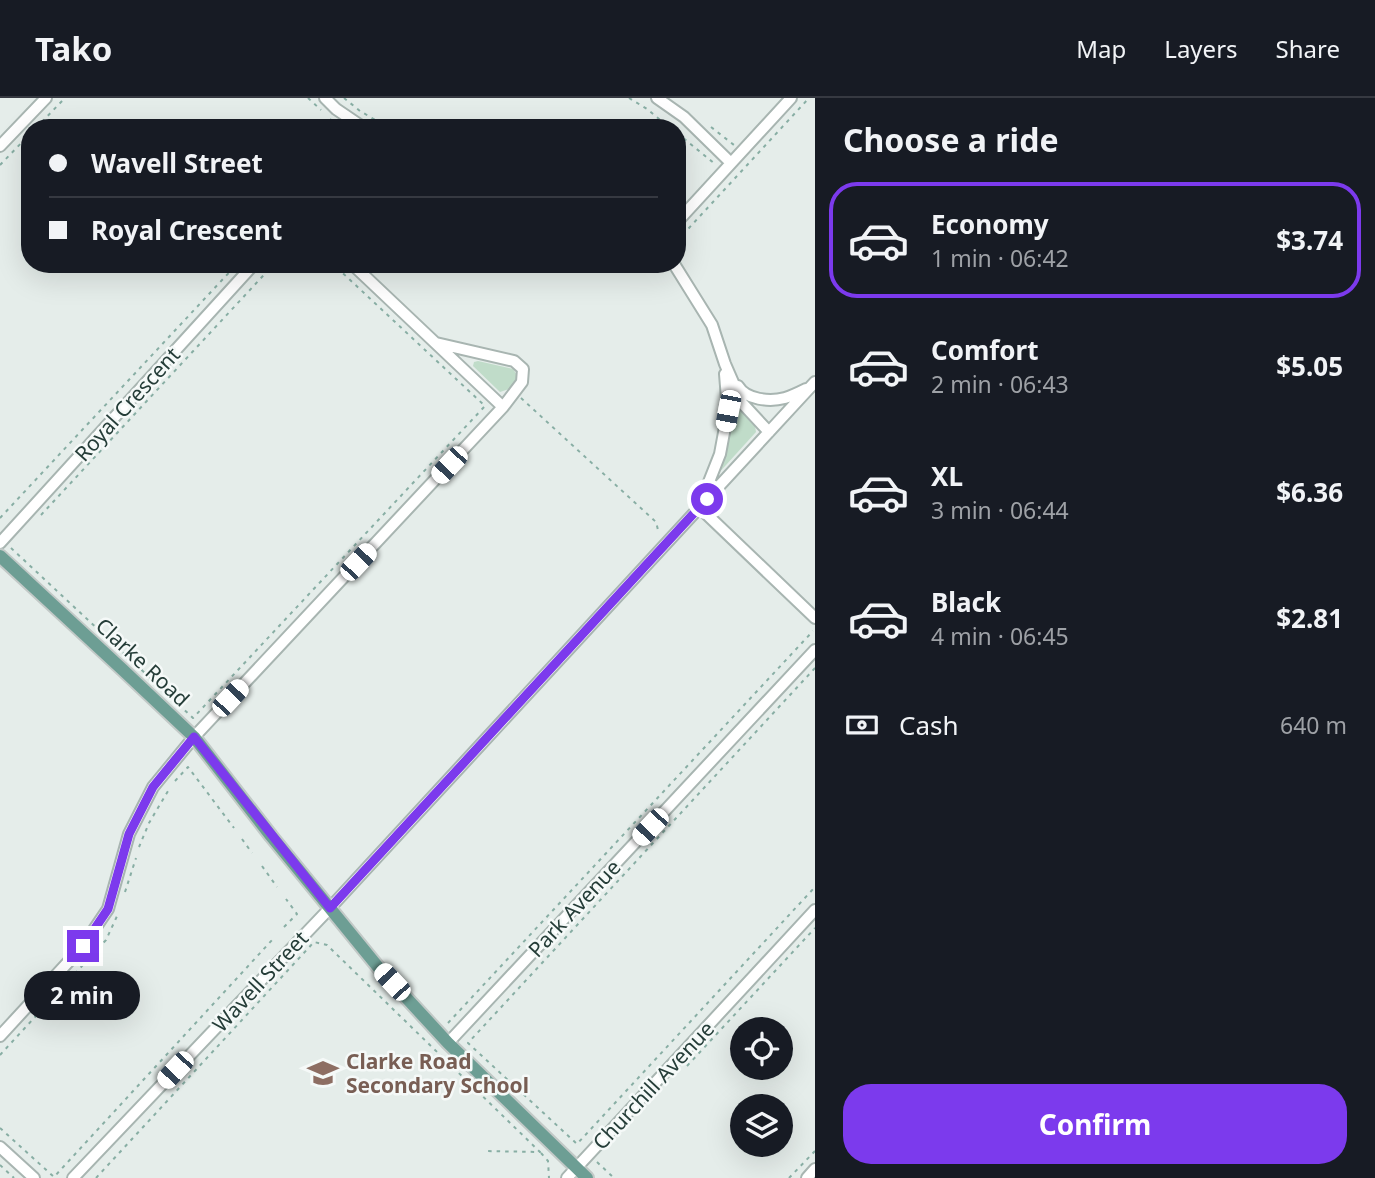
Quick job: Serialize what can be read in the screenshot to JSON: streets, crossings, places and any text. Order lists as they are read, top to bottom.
{
  "streets": {
    "main road": ["Clarke Road"],
    "street": [
      "Royal Crescent",
      "Park Avenue",
      "Wavell Street",
      "Churchill Avenue"
    ]
  },
  "crossings": [
    ["Royal Crescent", "Clarke Road"],
    ["Clarke Road", "Park Avenue"],
    ["Clarke Road", "Wavell Street"],
    ["Clarke Road", "Churchill Avenue"]
  ],
  "places": {
    "school or university": ["Clarke Road Secondary School"]
  },
  "page": {
    "header": "Tako",
    "nav": ["Map", "Layers", "Share"],
    "heading": "Choose a ride",
    "banner": ["Wavell Street", "Royal Crescent"],
    "list": [
      {
        "name": "Economy",
        "note": "1 min · 06:42",
        "value": "$3.74"
      },
      {
        "name": "Comfort",
        "note": "2 min · 06:43",
        "value": "$5.05"
      },
      {
        "name": "XL",
        "note": "3 min · 06:44",
        "value": "$6.36"
      },
      {
        "name": "Black",
        "note": "4 min · 06:45",
        "value": "$2.81"
      }
    ],
    "pay": ["Cash", "640 m"],
    "bubble": "2 min",
    "buttons": "Confirm"
  }
}
